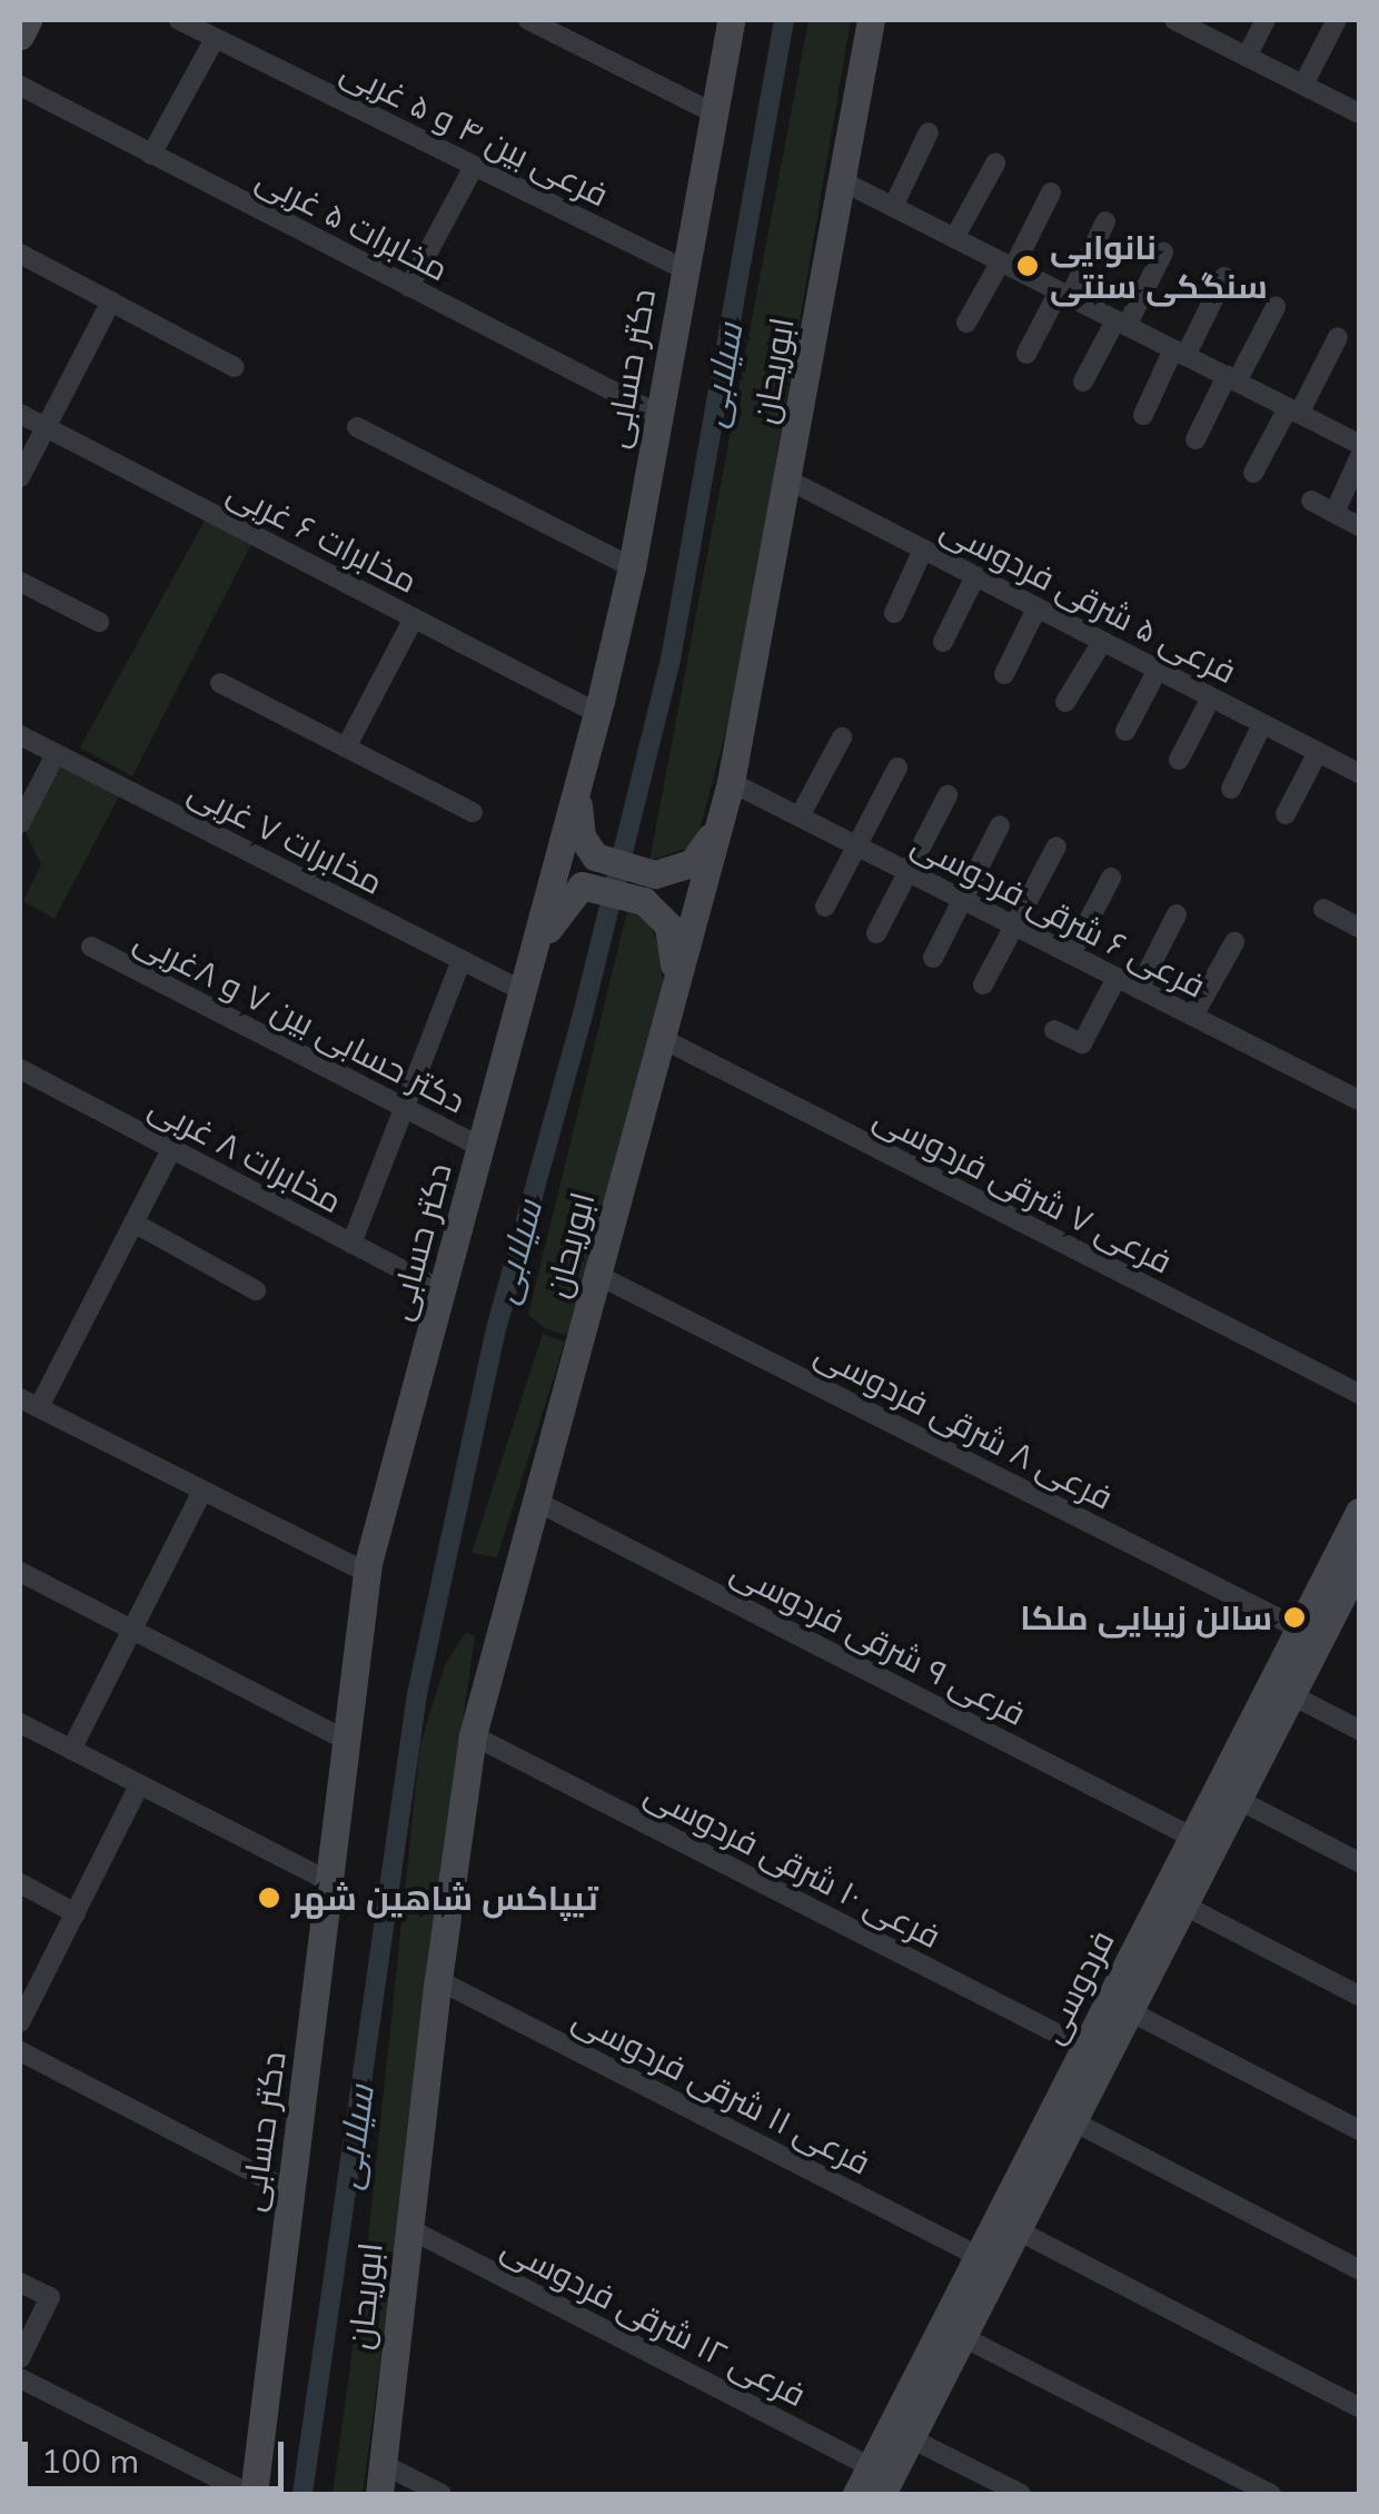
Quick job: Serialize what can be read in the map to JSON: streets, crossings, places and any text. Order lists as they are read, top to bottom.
{
  "streets": {
    "main road": ["دکتر حسابی", "ابوریحان", "فردوسی"],
    "street": [
      "فرعی بین ۴ و ۵ غربی",
      "مخابرات ۵ غربی",
      "مخابرات ۶ غربی",
      "فرعی ۵ شرقی فردوسی",
      "مخابرات ۷ غربی",
      "فرعی ۶ شرقی فردوسی",
      "دکتر حسابی بین ۷ و ۸غربی",
      "مخابرات ۸ غربی",
      "فرعی ۷ شرقی فردوسی",
      "فرعی ۸ شرقی فردوسی",
      "فرعی ۹ شرقی فردوسی",
      "فرعی ۱۰ شرقی فردوسی",
      "فرعی ۱۱ شرقی فردوسی",
      "فرعی ۱۲ شرقی فردوسی"
    ]
  },
  "crossings": [
    ["فرعی بین ۴ و ۵ غربی", "دکتر حسابی"],
    ["مخابرات ۵ غربی", "دکتر حسابی"],
    ["دکتر حسابی", "مخابرات ۶ غربی"],
    ["دکتر حسابی", "مخابرات ۷ غربی"],
    ["دکتر حسابی", "دکتر حسابی بین ۷ و ۸غربی"],
    ["دکتر حسابی", "مخابرات ۸ غربی"],
    ["ابوریحان", "فرعی ۵ شرقی فردوسی"],
    ["ابوریحان", "فرعی ۶ شرقی فردوسی"],
    ["ابوریحان", "فرعی ۷ شرقی فردوسی"],
    ["ابوریحان", "فرعی ۸ شرقی فردوسی"],
    ["ابوریحان", "فرعی ۹ شرقی فردوسی"],
    ["ابوریحان", "فرعی ۱۰ شرقی فردوسی"],
    ["ابوریحان", "فرعی ۱۱ شرقی فردوسی"],
    ["ابوریحان", "فرعی ۱۲ شرقی فردوسی"],
    ["فرعی ۸ شرقی فردوسی", "فردوسی"],
    ["فرعی ۹ شرقی فردوسی", "فردوسی"],
    ["فرعی ۱۰ شرقی فردوسی", "فردوسی"],
    ["فردوسی", "فرعی ۱۱ شرقی فردوسی"],
    ["فردوسی", "فرعی ۱۲ شرقی فردوسی"]
  ],
  "water": ["سیلابی"],
  "places": ["نانوایی سنگکی سنتی", "سالن زیبایی ملکا", "تیپاکس شاهین شهر"],
  "scale_bar": "100 m"
}
